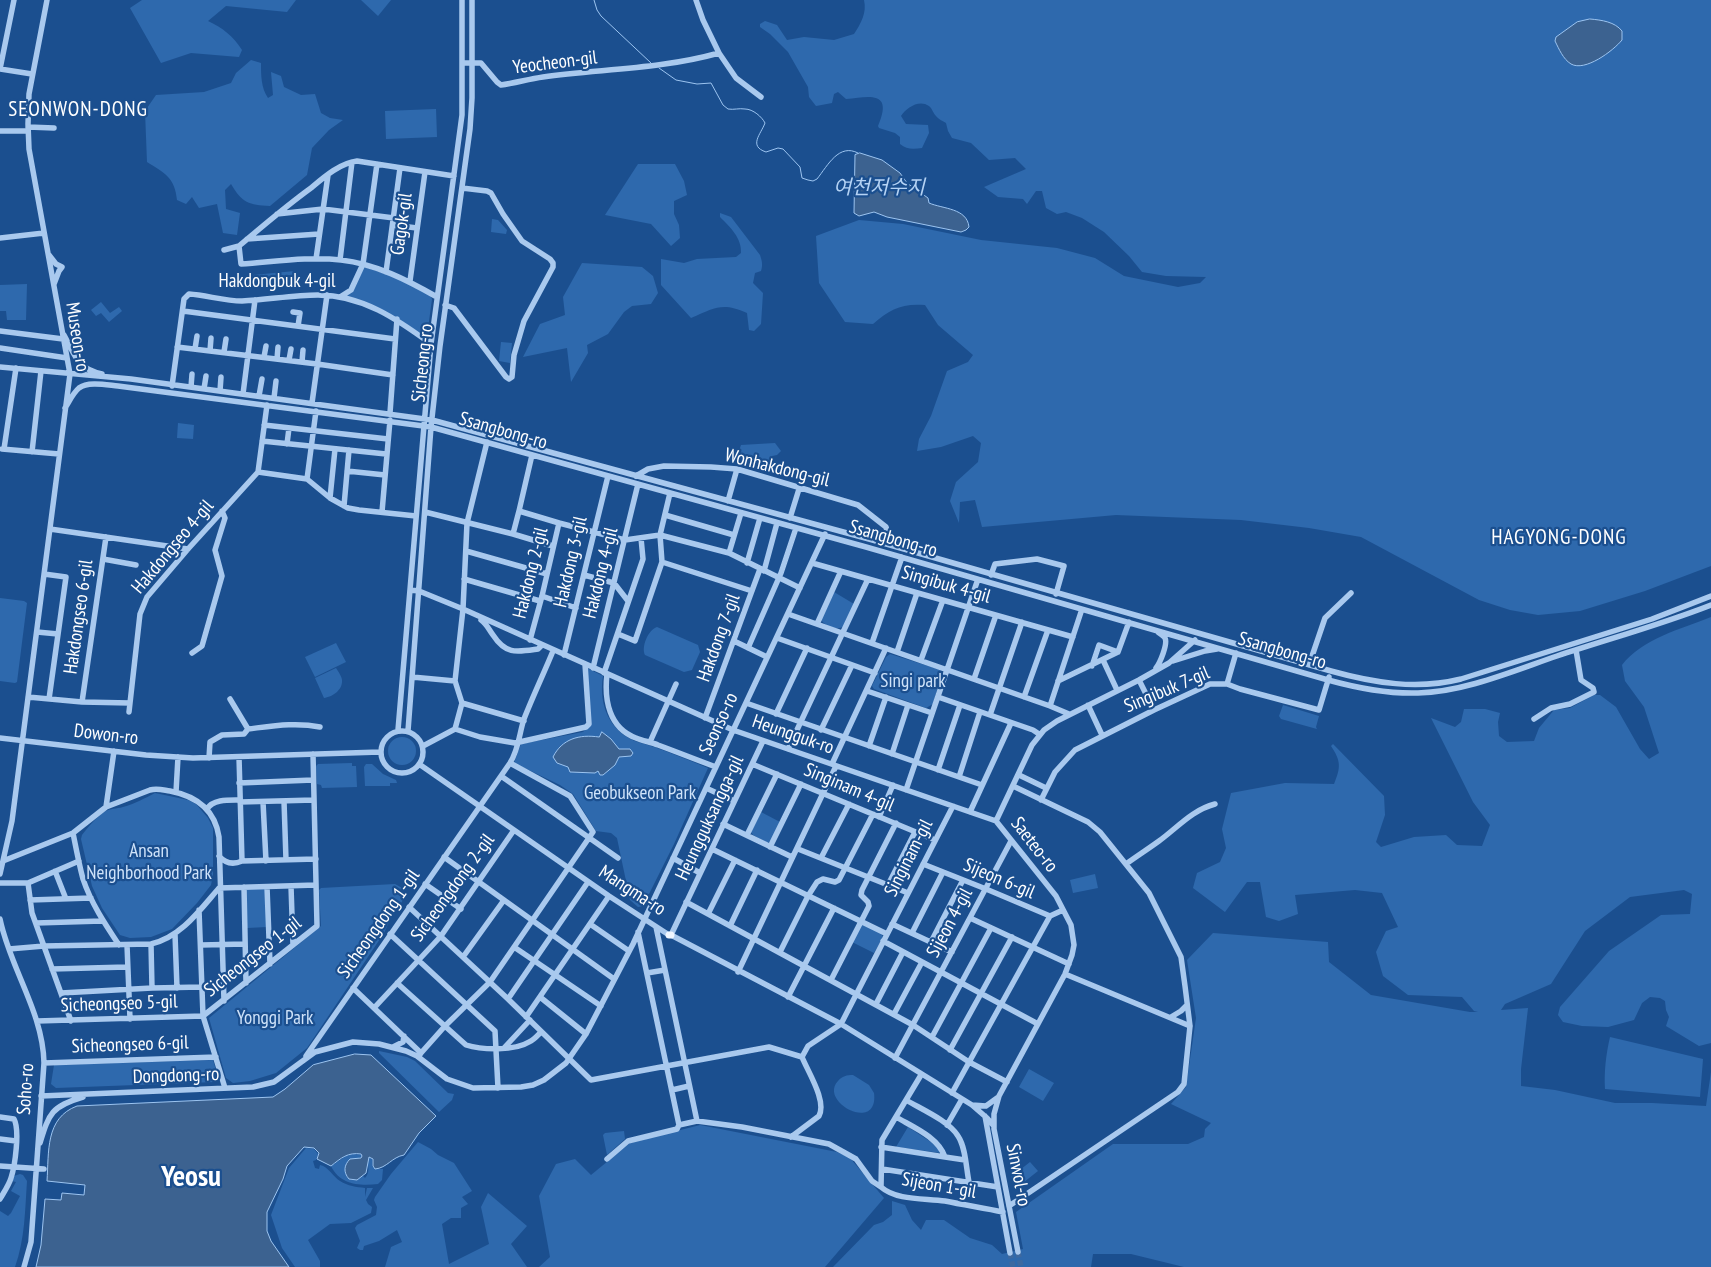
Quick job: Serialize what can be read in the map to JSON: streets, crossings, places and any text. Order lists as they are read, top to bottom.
{
  "streets": {
    "street": [
      "Yeocheon-gil",
      "Gagok-gil",
      "Hakdongbuk 4-gil",
      "Museon-ro",
      "Sicheong-ro",
      "Ssangbong-ro",
      "Wonhakdong-gil",
      "Hakdongseo 4-gil",
      "Hakdong 3-gil",
      "Hakdong 2-gil",
      "Hakdong 4-gil",
      "Singibuk 4-gil",
      "Hakdongseo 6-gil",
      "Hakdong 7-gil",
      "Singibuk 7-gil",
      "Seonso-ro",
      "Dowon-ro",
      "Heungguk-ro",
      "Singinam 4-gil",
      "Heungguksangga-gil",
      "Saeteo-ro",
      "Singinam-gil",
      "Sijeon 6-gil",
      "Sicheongdong 2-gil",
      "Mangma-ro",
      "Sijeon 4-gil",
      "Sicheongdong 1-gil",
      "Sicheongseo 1-gil",
      "Sicheongseo 5-gil",
      "Sicheongseo 6-gil",
      "Dongdong-ro",
      "Soho-ro",
      "Sinwol-ro",
      "Sijeon 1-gil"
    ]
  },
  "crossings": [
    ["Yeocheon-gil", "Sicheong-ro"],
    ["Gagok-gil", "Sicheong-ro"],
    ["Hakdongbuk 4-gil", "Sicheong-ro"],
    ["Hakdongbuk 4-gil", "Ssangbong-ro"],
    ["Museon-ro", "Ssangbong-ro"],
    ["Museon-ro", "Dowon-ro"],
    ["Sicheong-ro", "Ssangbong-ro"],
    ["Sicheong-ro", "Dowon-ro"],
    ["Sicheong-ro", "Heungguk-ro"],
    ["Sicheong-ro", "Mangma-ro"],
    ["Ssangbong-ro", "Wonhakdong-gil"],
    ["Ssangbong-ro", "Hakdong 3-gil"],
    ["Ssangbong-ro", "Hakdong 2-gil"],
    ["Ssangbong-ro", "Hakdong 4-gil"],
    ["Ssangbong-ro", "Hakdong 7-gil"],
    ["Ssangbong-ro", "Singibuk 7-gil"],
    ["Ssangbong-ro", "Seonso-ro"],
    ["Ssangbong-ro", "Saeteo-ro"],
    ["Hakdong 3-gil", "Heungguk-ro"],
    ["Hakdong 2-gil", "Heungguk-ro"],
    ["Hakdong 4-gil", "Heungguk-ro"],
    ["Singibuk 4-gil", "Seonso-ro"],
    ["Hakdong 7-gil", "Heungguk-ro"],
    ["Seonso-ro", "Heungguk-ro"],
    ["Seonso-ro", "Mangma-ro"],
    ["Seonso-ro", "Sicheongdong 1-gil"],
    ["Seonso-ro", "Dongdong-ro"],
    ["Dowon-ro", "Mangma-ro"],
    ["Dowon-ro", "Sicheongseo 1-gil"],
    ["Heungguk-ro", "Heungguksangga-gil"],
    ["Heungguk-ro", "Saeteo-ro"],
    ["Heungguk-ro", "Singinam-gil"],
    ["Heungguk-ro", "Sicheongdong 1-gil"],
    ["Singinam 4-gil", "Heungguksangga-gil"],
    ["Singinam 4-gil", "Singinam-gil"],
    ["Heungguksangga-gil", "Mangma-ro"],
    ["Saeteo-ro", "Sijeon 6-gil"],
    ["Saeteo-ro", "Sijeon 4-gil"],
    ["Saeteo-ro", "Sinwol-ro"],
    ["Singinam-gil", "Sijeon 6-gil"],
    ["Singinam-gil", "Mangma-ro"],
    ["Singinam-gil", "Sijeon 4-gil"],
    ["Sijeon 6-gil", "Sijeon 4-gil"],
    ["Sicheongdong 2-gil", "Mangma-ro"],
    ["Mangma-ro", "Sicheongdong 1-gil"],
    ["Mangma-ro", "Sinwol-ro"],
    ["Mangma-ro", "Sijeon 1-gil"],
    ["Sicheongdong 1-gil", "Dongdong-ro"],
    ["Sicheongseo 1-gil", "Sicheongseo 5-gil"],
    ["Sicheongseo 5-gil", "Soho-ro"],
    ["Sicheongseo 6-gil", "Soho-ro"],
    ["Dongdong-ro", "Soho-ro"],
    ["Sinwol-ro", "Sijeon 1-gil"]
  ],
  "districts": ["SEONWON-DONG", "HAGYONG-DONG", "Yeosu"],
  "water": ["여천저수지"],
  "parks": [
    "Singi park",
    "Geobukseon Park",
    "Ansan Neighborhood Park",
    "Yonggi Park"
  ]
}
